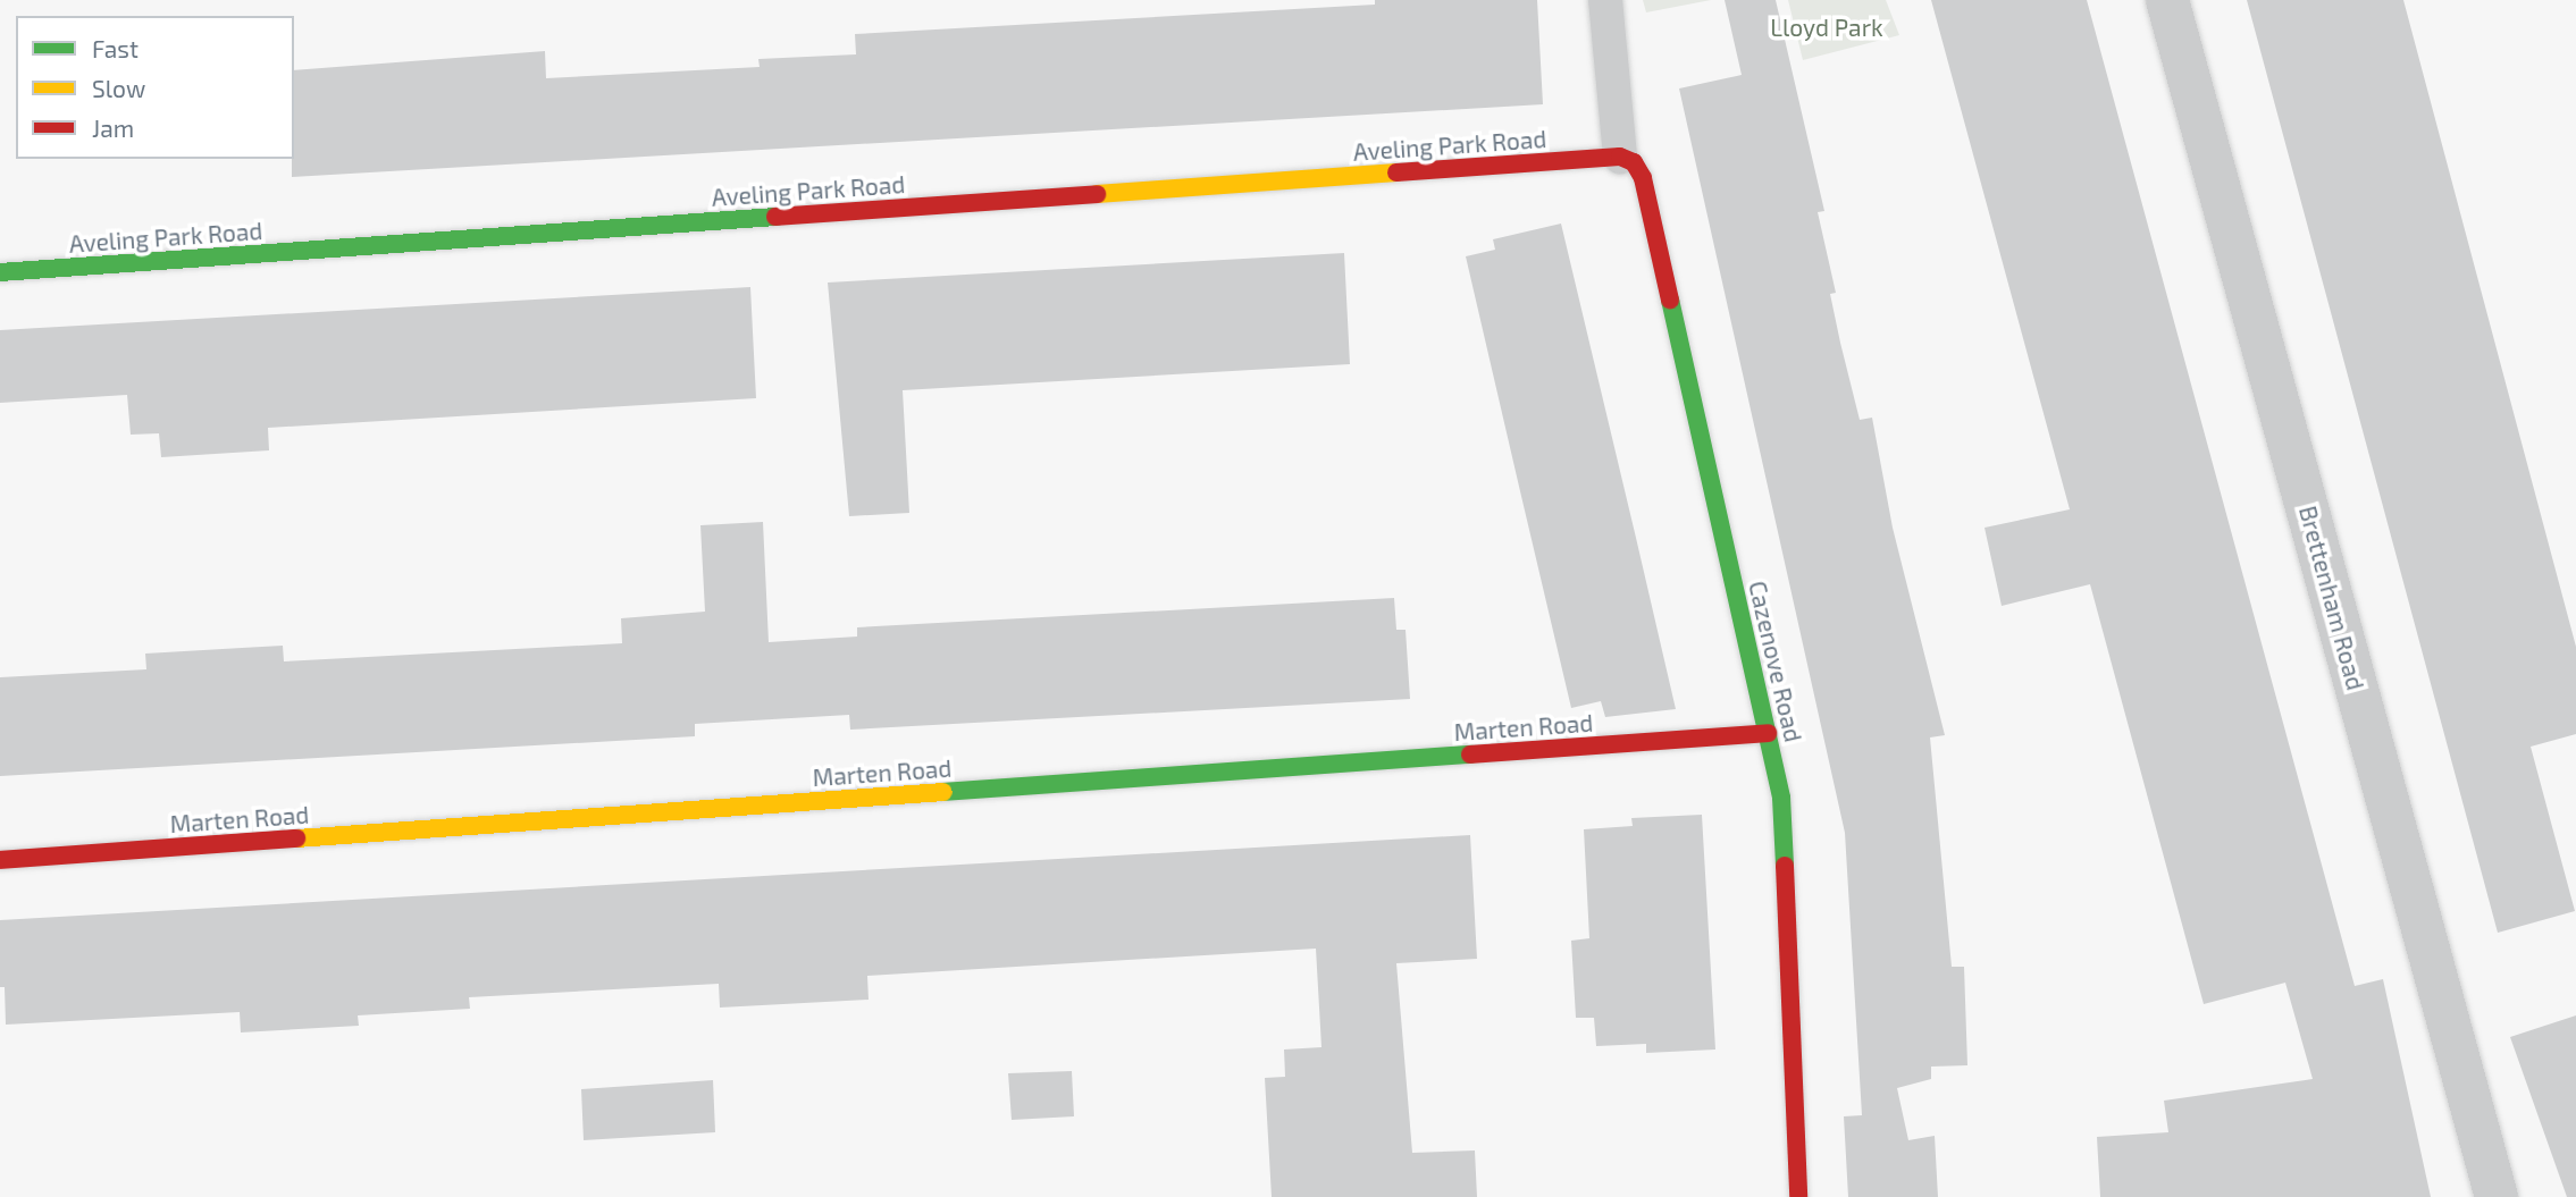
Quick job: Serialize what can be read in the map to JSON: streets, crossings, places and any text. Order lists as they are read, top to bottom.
{
  "streets": {
    "street": [
      "Aveling Park Road",
      "Brettenham Road",
      "Cazenove Road",
      "Marten Road"
    ]
  },
  "crossings": [
    ["Aveling Park Road", "Cazenove Road"],
    ["Cazenove Road", "Marten Road"]
  ],
  "parks": ["Lloyd Park"],
  "legend": ["Fast", "Slow", "Jam"]
}
